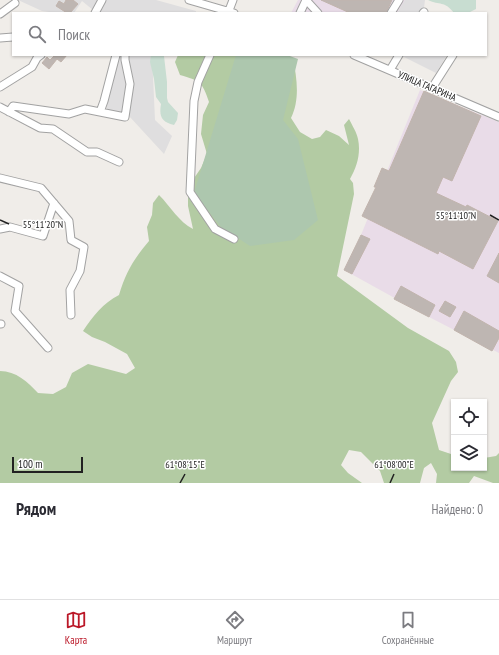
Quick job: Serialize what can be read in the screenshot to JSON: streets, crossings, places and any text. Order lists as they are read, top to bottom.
{
  "streets": {
    "street": ["УЛИЦА ГАГАРИНА"]
  },
  "scale_bar": "100 m",
  "page": {
    "search": "Поиск",
    "scale": "100 m",
    "heading": ["Рядом", "Найдено: 0"],
    "nav": ["Карта", "Маршрут", "Сохранённые"]
  },
  "coordinates": [
    "55°11'10\"N",
    "55°11'20\"N",
    "61°08'15\"E",
    "61°08'00\"E"
  ]
}
